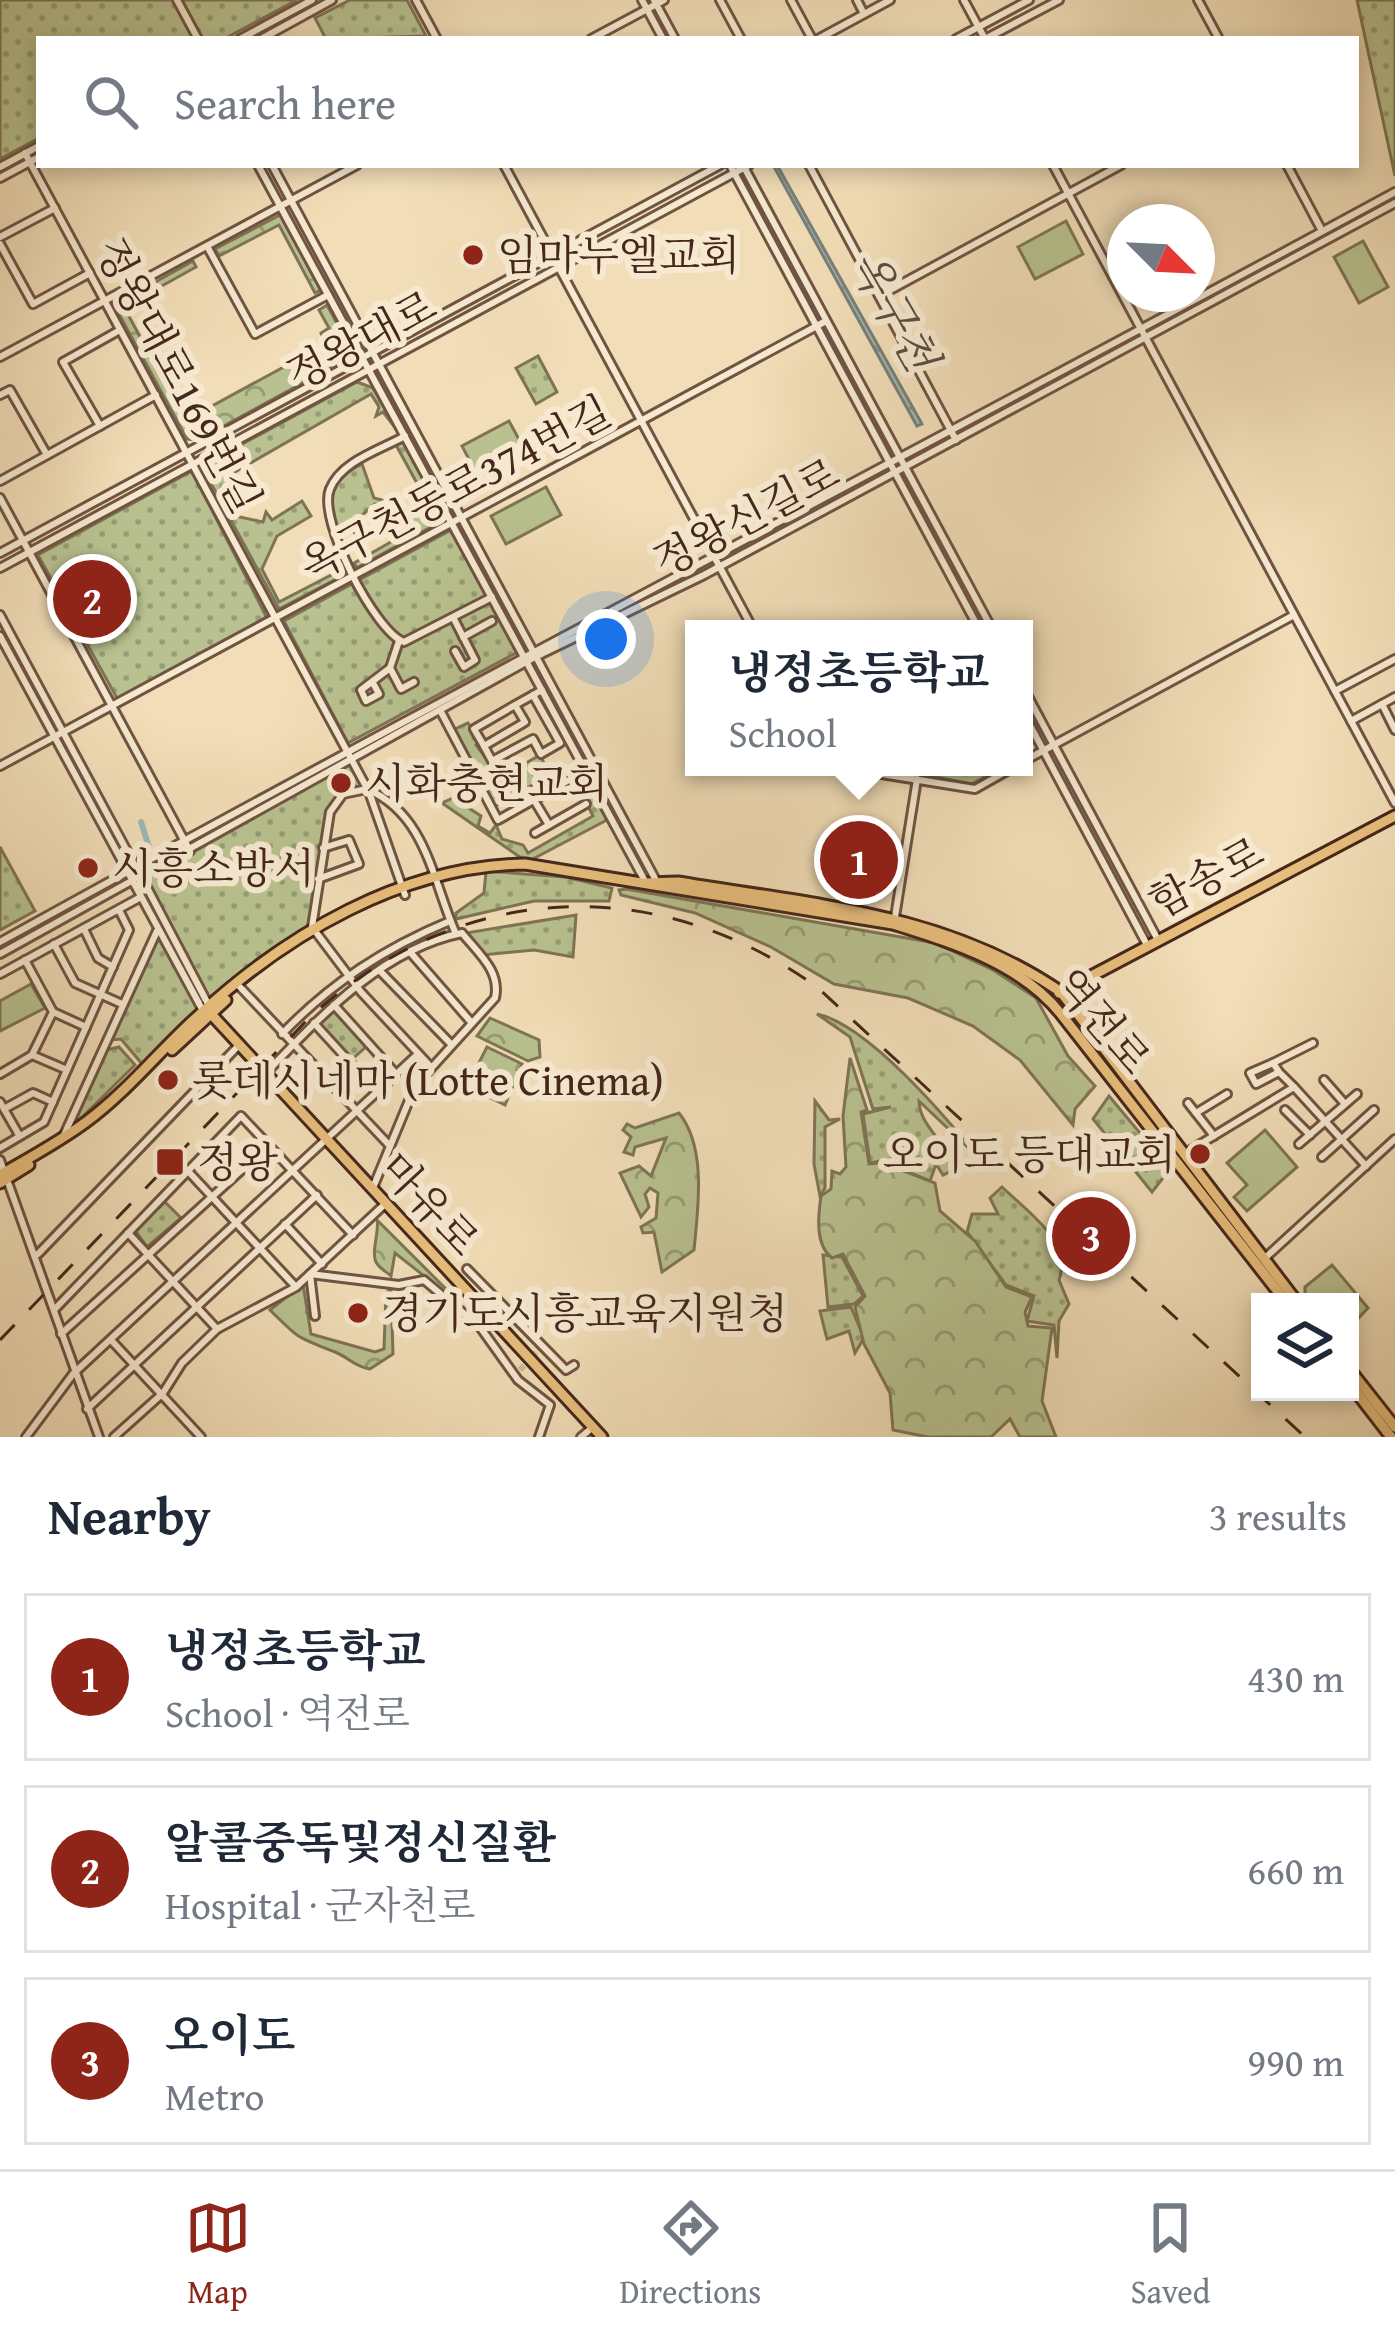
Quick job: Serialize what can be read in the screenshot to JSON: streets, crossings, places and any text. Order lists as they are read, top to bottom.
{
  "streets": {
    "main road": ["함송로", "역전로", "마유로"],
    "street": [
      "정왕대로",
      "정왕대로169번길",
      "옥구천동로374번길",
      "정왕신길로"
    ]
  },
  "crossings": [
    ["정왕대로", "정왕대로169번길"],
    ["정왕대로169번길", "옥구천동로374번길"],
    ["정왕대로169번길", "정왕신길로"],
    ["정왕대로169번길", "역전로"],
    ["옥구천동로374번길", "마유로"],
    ["정왕신길로", "마유로"],
    ["함송로", "역전로"],
    ["역전로", "마유로"]
  ],
  "water": ["옥구천"],
  "places": {
    "other": [
      "임마누엘교회",
      "시화충현교회",
      "시흥소방서",
      "롯데시네마 (Lotte Cinema)",
      "오이도 등대교회",
      "경기도시흥교육지원청"
    ],
    "transit": ["정왕"]
  },
  "north": "bottom right",
  "page": {
    "search": "Search here",
    "pins": ["2", "1", "3"],
    "popup": ["냉정초등학교", "School"],
    "heading": ["Nearby", "3 results"],
    "list": [
      {
        "mark": "1",
        "name": "냉정초등학교",
        "note": "School · 역전로",
        "value": "430 m"
      },
      {
        "mark": "2",
        "name": "알콜중독및정신질환",
        "note": "Hospital · 군자천로",
        "value": "660 m"
      },
      {
        "mark": "3",
        "name": "오이도",
        "note": "Metro",
        "value": "990 m"
      }
    ],
    "nav": ["Map", "Directions", "Saved"]
  }
}
